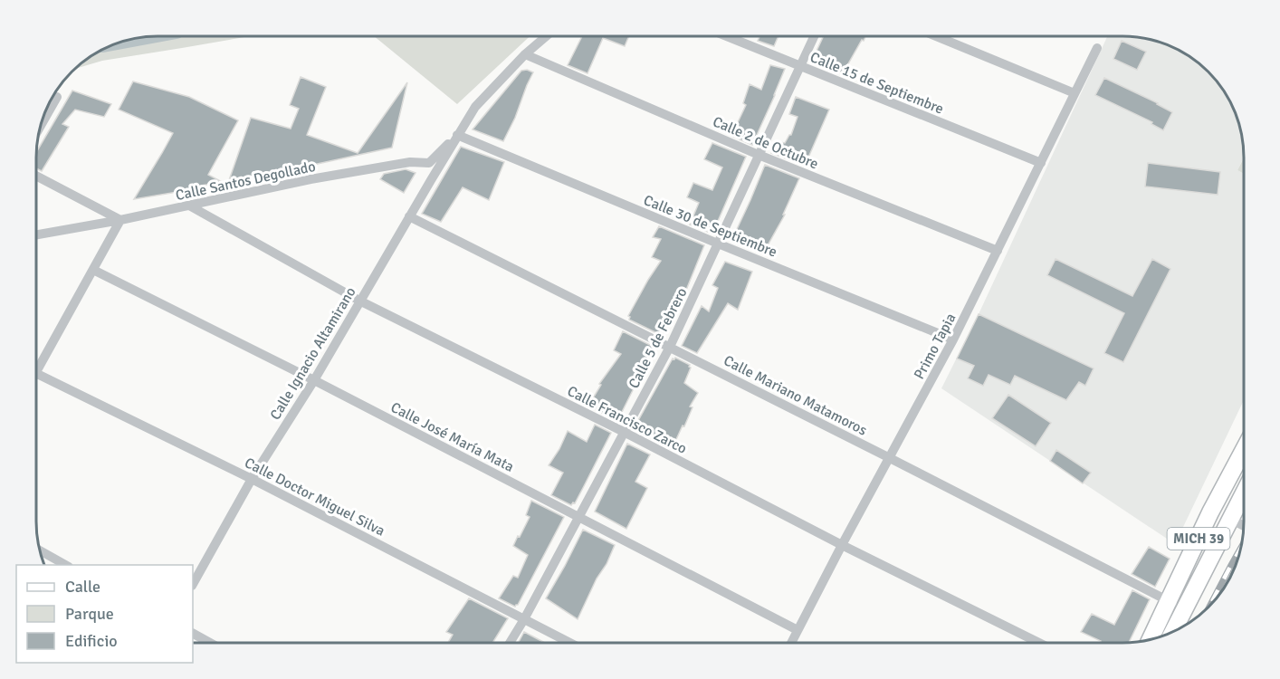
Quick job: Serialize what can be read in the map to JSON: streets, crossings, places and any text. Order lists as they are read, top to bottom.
{
  "streets": {
    "main road": ["MICH 39"],
    "street": [
      "Calle 15 de Septiembre",
      "Calle 2 de Octubre",
      "Calle Santos Degollado",
      "Calle 30 de Septiembre",
      "Calle 5 de Febrero",
      "Primo Tapia",
      "Calle Ignacio Altamirano",
      "Calle Mariano Matamoros",
      "Calle Francisco Zarco",
      "Calle José María Mata",
      "Calle Doctor Miguel Silva"
    ]
  },
  "crossings": [
    ["Calle 15 de Septiembre", "Calle 5 de Febrero"],
    ["Calle 15 de Septiembre", "Primo Tapia"],
    ["Calle 2 de Octubre", "Calle 5 de Febrero"],
    ["Calle 2 de Octubre", "Primo Tapia"],
    ["Calle Santos Degollado", "Calle Francisco Zarco"],
    ["Calle 30 de Septiembre", "Calle 5 de Febrero"],
    ["Calle 30 de Septiembre", "Primo Tapia"],
    ["Calle 30 de Septiembre", "Calle Ignacio Altamirano"],
    ["Calle 5 de Febrero", "Calle Mariano Matamoros"],
    ["Calle 5 de Febrero", "Calle Francisco Zarco"],
    ["Calle 5 de Febrero", "Calle José María Mata"],
    ["Calle 5 de Febrero", "Calle Doctor Miguel Silva"],
    ["Primo Tapia", "Calle Mariano Matamoros"],
    ["Primo Tapia", "Calle Francisco Zarco"],
    ["Primo Tapia", "Calle José María Mata"],
    ["Calle Ignacio Altamirano", "Calle Mariano Matamoros"],
    ["Calle Ignacio Altamirano", "Calle Francisco Zarco"],
    ["Calle Ignacio Altamirano", "Calle José María Mata"],
    ["Calle Ignacio Altamirano", "Calle Doctor Miguel Silva"],
    ["Calle Mariano Matamoros", "MICH 39"]
  ],
  "legend": ["Calle", "Parque", "Edificio"]
}
